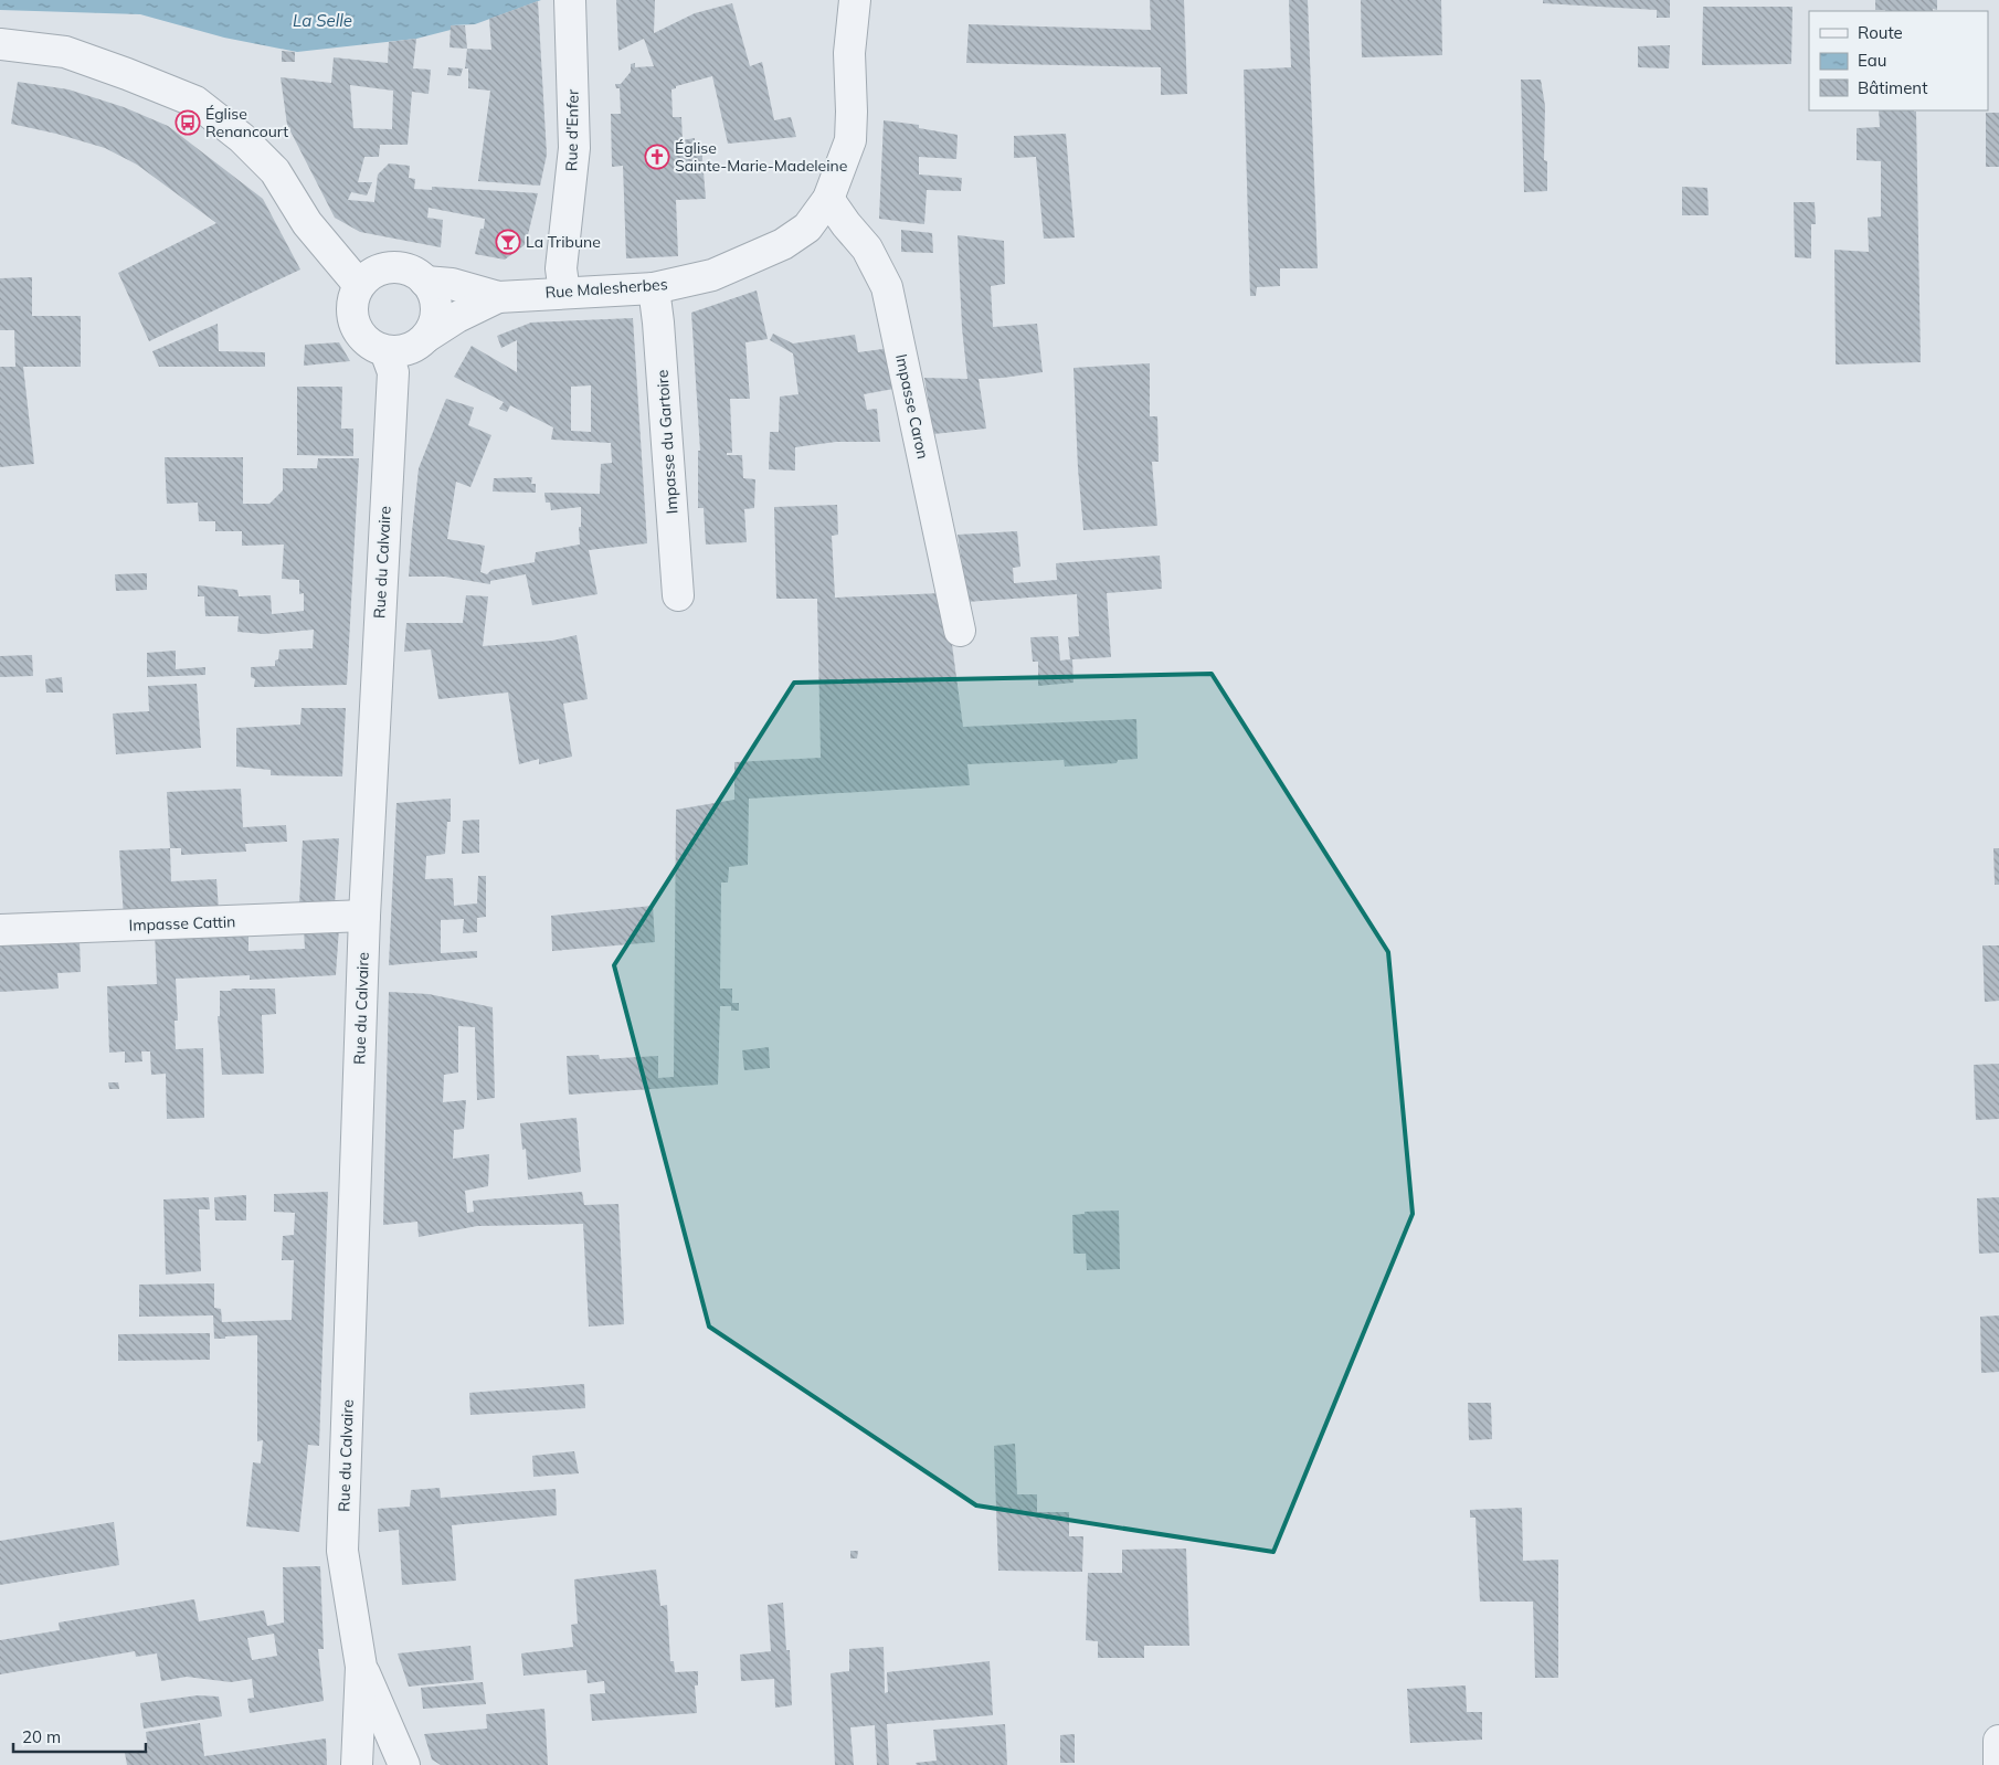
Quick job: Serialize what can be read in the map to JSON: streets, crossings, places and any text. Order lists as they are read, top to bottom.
{
  "streets": {
    "street": [
      "Rue d'Enfer",
      "Rue Malesherbes",
      "Impasse Caron",
      "Impasse du Gartoire",
      "Rue du Calvaire",
      "Impasse Cattin"
    ]
  },
  "crossings": [
    ["Rue d'Enfer", "Rue Malesherbes"],
    ["Rue Malesherbes", "Impasse Caron"],
    ["Rue Malesherbes", "Impasse du Gartoire"],
    ["Rue Malesherbes", "Rue du Calvaire"],
    ["Rue du Calvaire", "Impasse Cattin"]
  ],
  "water": ["La Selle"],
  "places": {
    "bus stop": ["Église Renancourt"],
    "church": ["Église Sainte-Marie-Madeleine"],
    "bar": ["La Tribune"]
  },
  "legend": ["Route", "Eau", "Bâtiment"],
  "scale_bar": "20 m"
}
